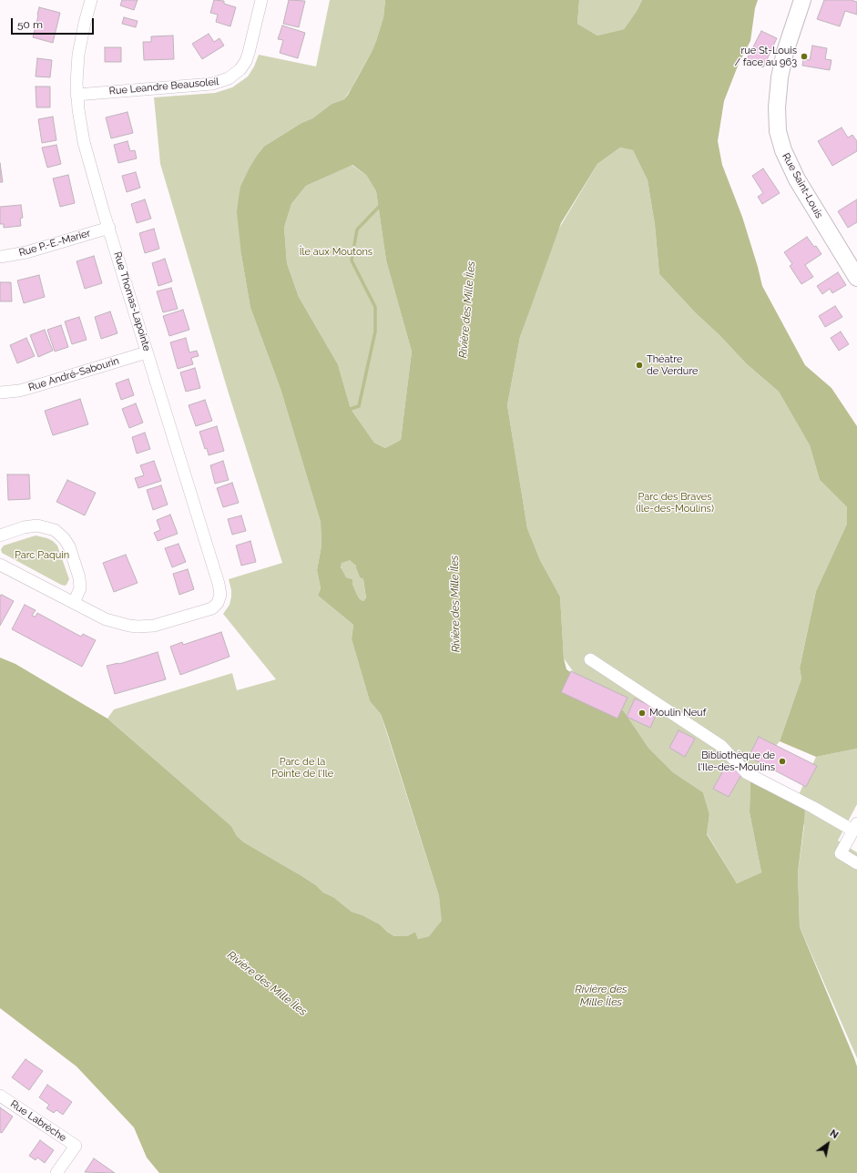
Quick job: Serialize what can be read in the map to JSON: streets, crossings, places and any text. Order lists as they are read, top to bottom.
{
  "streets": {
    "main road": ["Rue Saint-Louis"],
    "street": [
      "Rue Leandre Beausoleil",
      "Rue P.-E.-Marier",
      "Rue Thomas-Lapointe",
      "Rue André-Sabourin",
      "Rue Labrèche"
    ]
  },
  "crossings": [
    ["Rue Leandre Beausoleil", "Rue Thomas-Lapointe"],
    ["Rue P.-E.-Marier", "Rue Thomas-Lapointe"],
    ["Rue Thomas-Lapointe", "Rue André-Sabourin"]
  ],
  "water": ["Rivière des Mille Îles"],
  "parks": [
    "Île aux Moutons",
    "Parc des Braves (Île-des-Moulins)",
    "Parc Paquin",
    "Parc de la Pointe de l'Ile"
  ],
  "places": [
    "rue St-Louis / face au 963",
    "Théatre de Verdure",
    "Moulin Neuf",
    "Bibliothèque de l'Ile-des-Moulins"
  ],
  "scale_bar": "50 m",
  "north": "top right"
}
